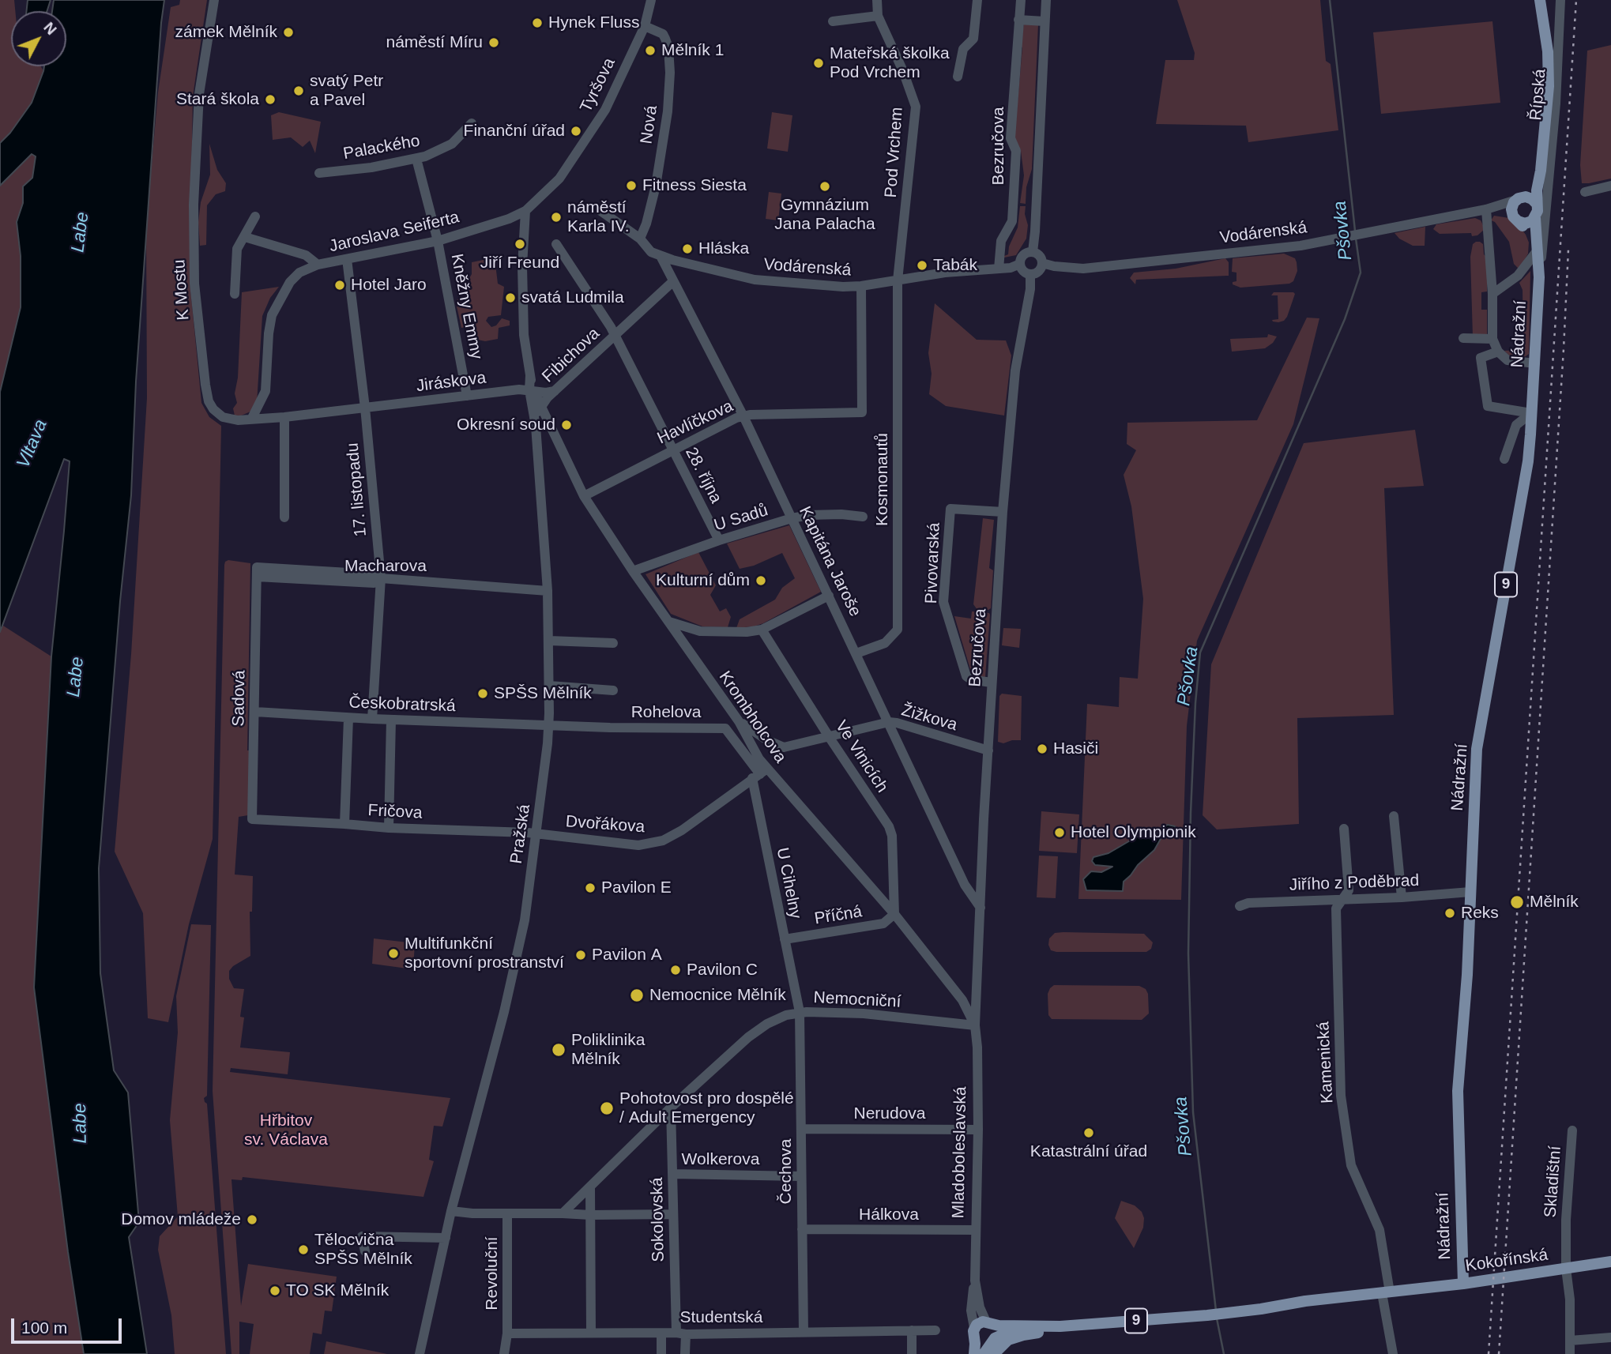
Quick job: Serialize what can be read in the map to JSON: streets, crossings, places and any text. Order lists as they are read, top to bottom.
{
  "streets": {
    "main road": [
      "Řípská",
      "Nádražní",
      "9",
      "Mladoboleslavská",
      "Kokořínská"
    ],
    "street": [
      "Tyršova",
      "Nová",
      "Bezručova",
      "Palackého",
      "Pod Vrchem",
      "Jaroslava Seiferta",
      "Vodárenská",
      "K Mostu",
      "Kněžny Emmy",
      "Fibichova",
      "Jiráskova",
      "Havlíčkova",
      "28. října",
      "Kosmonautů",
      "17. listopadu",
      "U Sadů",
      "Kapitána Jaroše",
      "Pivovarská",
      "Macharova",
      "Sadová",
      "Českobratrská",
      "Rohelova",
      "Krombholcova",
      "Žižkova",
      "Ve Vinicích",
      "Fričova",
      "Dvořákova",
      "Pražská",
      "U Cihelny",
      "Jiřího z Poděbrad",
      "Příčná",
      "Nemocniční",
      "Kamenická",
      "Nerudova",
      "Wolkerova",
      "Čechova",
      "Skladištní",
      "Hálkova",
      "Sokolovská",
      "Revoluční",
      "Studentská"
    ]
  },
  "crossings": [
    ["Tyršova", "Nová"],
    ["Tyršova", "Jaroslava Seiferta"],
    ["Tyršova", "Pražská"],
    ["Řípská", "Vodárenská"],
    ["Řípská", "Nádražní"],
    ["Řípská", "9"],
    ["Nová", "Kapitána Jaroše"],
    ["Bezručova", "Vodárenská"],
    ["Bezručova", "Kapitána Jaroše"],
    ["Bezručova", "Pivovarská"],
    ["Bezručova", "Krombholcova"],
    ["Bezručova", "Žižkova"],
    ["Bezručova", "Nemocniční"],
    ["Bezručova", "Mladoboleslavská"],
    ["Palackého", "Kněžny Emmy"],
    ["Pod Vrchem", "Vodárenská"],
    ["Pod Vrchem", "Kosmonautů"],
    ["Jaroslava Seiferta", "K Mostu"],
    ["Jaroslava Seiferta", "Kněžny Emmy"],
    ["Jaroslava Seiferta", "17. listopadu"],
    ["Jaroslava Seiferta", "Pražská"],
    ["Vodárenská", "Nádražní"],
    ["Vodárenská", "Havlíčkova"],
    ["Vodárenská", "Kosmonautů"],
    ["Vodárenská", "Kapitána Jaroše"],
    ["Vodárenská", "9"],
    ["K Mostu", "Jiráskova"],
    ["Kněžny Emmy", "Jiráskova"],
    ["Nádražní", "9"],
    ["Nádražní", "Jiřího z Poděbrad"],
    ["Nádražní", "Kokořínská"],
    ["Fibichova", "28. října"],
    ["Fibichova", "Kapitána Jaroše"],
    ["Fibichova", "Krombholcova"],
    ["Fibichova", "Pražská"],
    ["Jiráskova", "17. listopadu"],
    ["Jiráskova", "Pražská"],
    ["Havlíčkova", "28. října"],
    ["Havlíčkova", "Kapitána Jaroše"],
    ["Havlíčkova", "Krombholcova"],
    ["28. října", "U Sadů"],
    ["Kosmonautů", "Kapitána Jaroše"],
    ["17. listopadu", "Macharova"],
    ["17. listopadu", "Českobratrská"],
    ["U Sadů", "Kapitána Jaroše"],
    ["U Sadů", "Krombholcova"],
    ["Kapitána Jaroše", "Žižkova"],
    ["Macharova", "Sadová"],
    ["Macharova", "Pražská"],
    ["9", "Mladoboleslavská"],
    ["9", "Kokořínská"],
    ["Sadová", "Českobratrská"],
    ["Sadová", "Fričova"],
    ["Českobratrská", "Rohelova"],
    ["Českobratrská", "Pražská"],
    ["Rohelova", "Krombholcova"],
    ["Rohelova", "Dvořákova"],
    ["Rohelova", "Pražská"],
    ["Rohelova", "U Cihelny"],
    ["Krombholcova", "Žižkova"],
    ["Krombholcova", "Ve Vinicích"],
    ["Krombholcova", "Dvořákova"],
    ["Krombholcova", "Pražská"],
    ["Krombholcova", "U Cihelny"],
    ["Krombholcova", "Příčná"],
    ["Krombholcova", "Nemocniční"],
    ["Krombholcova", "Mladoboleslavská"],
    ["Žižkova", "Ve Vinicích"],
    ["Ve Vinicích", "Příčná"],
    ["Fričova", "Dvořákova"],
    ["Fričova", "Pražská"],
    ["Dvořákova", "Pražská"],
    ["Dvořákova", "U Cihelny"],
    ["U Cihelny", "Příčná"],
    ["U Cihelny", "Nemocniční"],
    ["U Cihelny", "Čechova"],
    ["Jiřího z Poděbrad", "Kamenická"],
    ["Nemocniční", "Mladoboleslavská"],
    ["Nemocniční", "Čechova"],
    ["Nemocniční", "Sokolovská"],
    ["Kamenická", "Kokořínská"],
    ["Nerudova", "Mladoboleslavská"],
    ["Nerudova", "Čechova"],
    ["Mladoboleslavská", "Hálkova"],
    ["Mladoboleslavská", "Kokořínská"],
    ["Wolkerova", "Čechova"],
    ["Wolkerova", "Sokolovská"],
    ["Čechova", "Hálkova"],
    ["Čechova", "Studentská"],
    ["Skladištní", "Kokořínská"],
    ["Sokolovská", "Studentská"],
    ["Revoluční", "Studentská"]
  ],
  "water": ["Pšovka", "Labe", "Vltava"],
  "parks": ["Hřbitov sv. Václava"],
  "places": [
    "Hynek Fluss",
    "zámek Mělník",
    "náměstí Míru",
    "Mělník 1",
    "Mateřská školka Pod Vrchem",
    "svatý Petr a Pavel",
    "Stará škola",
    "Finanční úřad",
    "Fitness Siesta",
    "Gymnázium Jana Palacha",
    "náměstí Karla IV.",
    "Jiří Freund",
    "Hláska",
    "Tabák",
    "Hotel Jaro",
    "svatá Ludmila",
    "Okresní soud",
    "Kulturní dům",
    "SPŠS Mělník",
    "Hasiči",
    "Hotel Olympionik",
    "Pavilon E",
    "Mělník",
    "Reks",
    "Multifunkční sportovní prostranství",
    "Pavilon A",
    "Pavilon C",
    "Nemocnice Mělník",
    "Poliklinika Mělník",
    "Pohotovost pro dospělé / Adult Emergency",
    "Katastrální úřad",
    "Domov mládeže",
    "Tělocvična SPŠS Mělník",
    "TO SK Mělník"
  ],
  "scale_bar": "100 m",
  "north": "top right"
}
